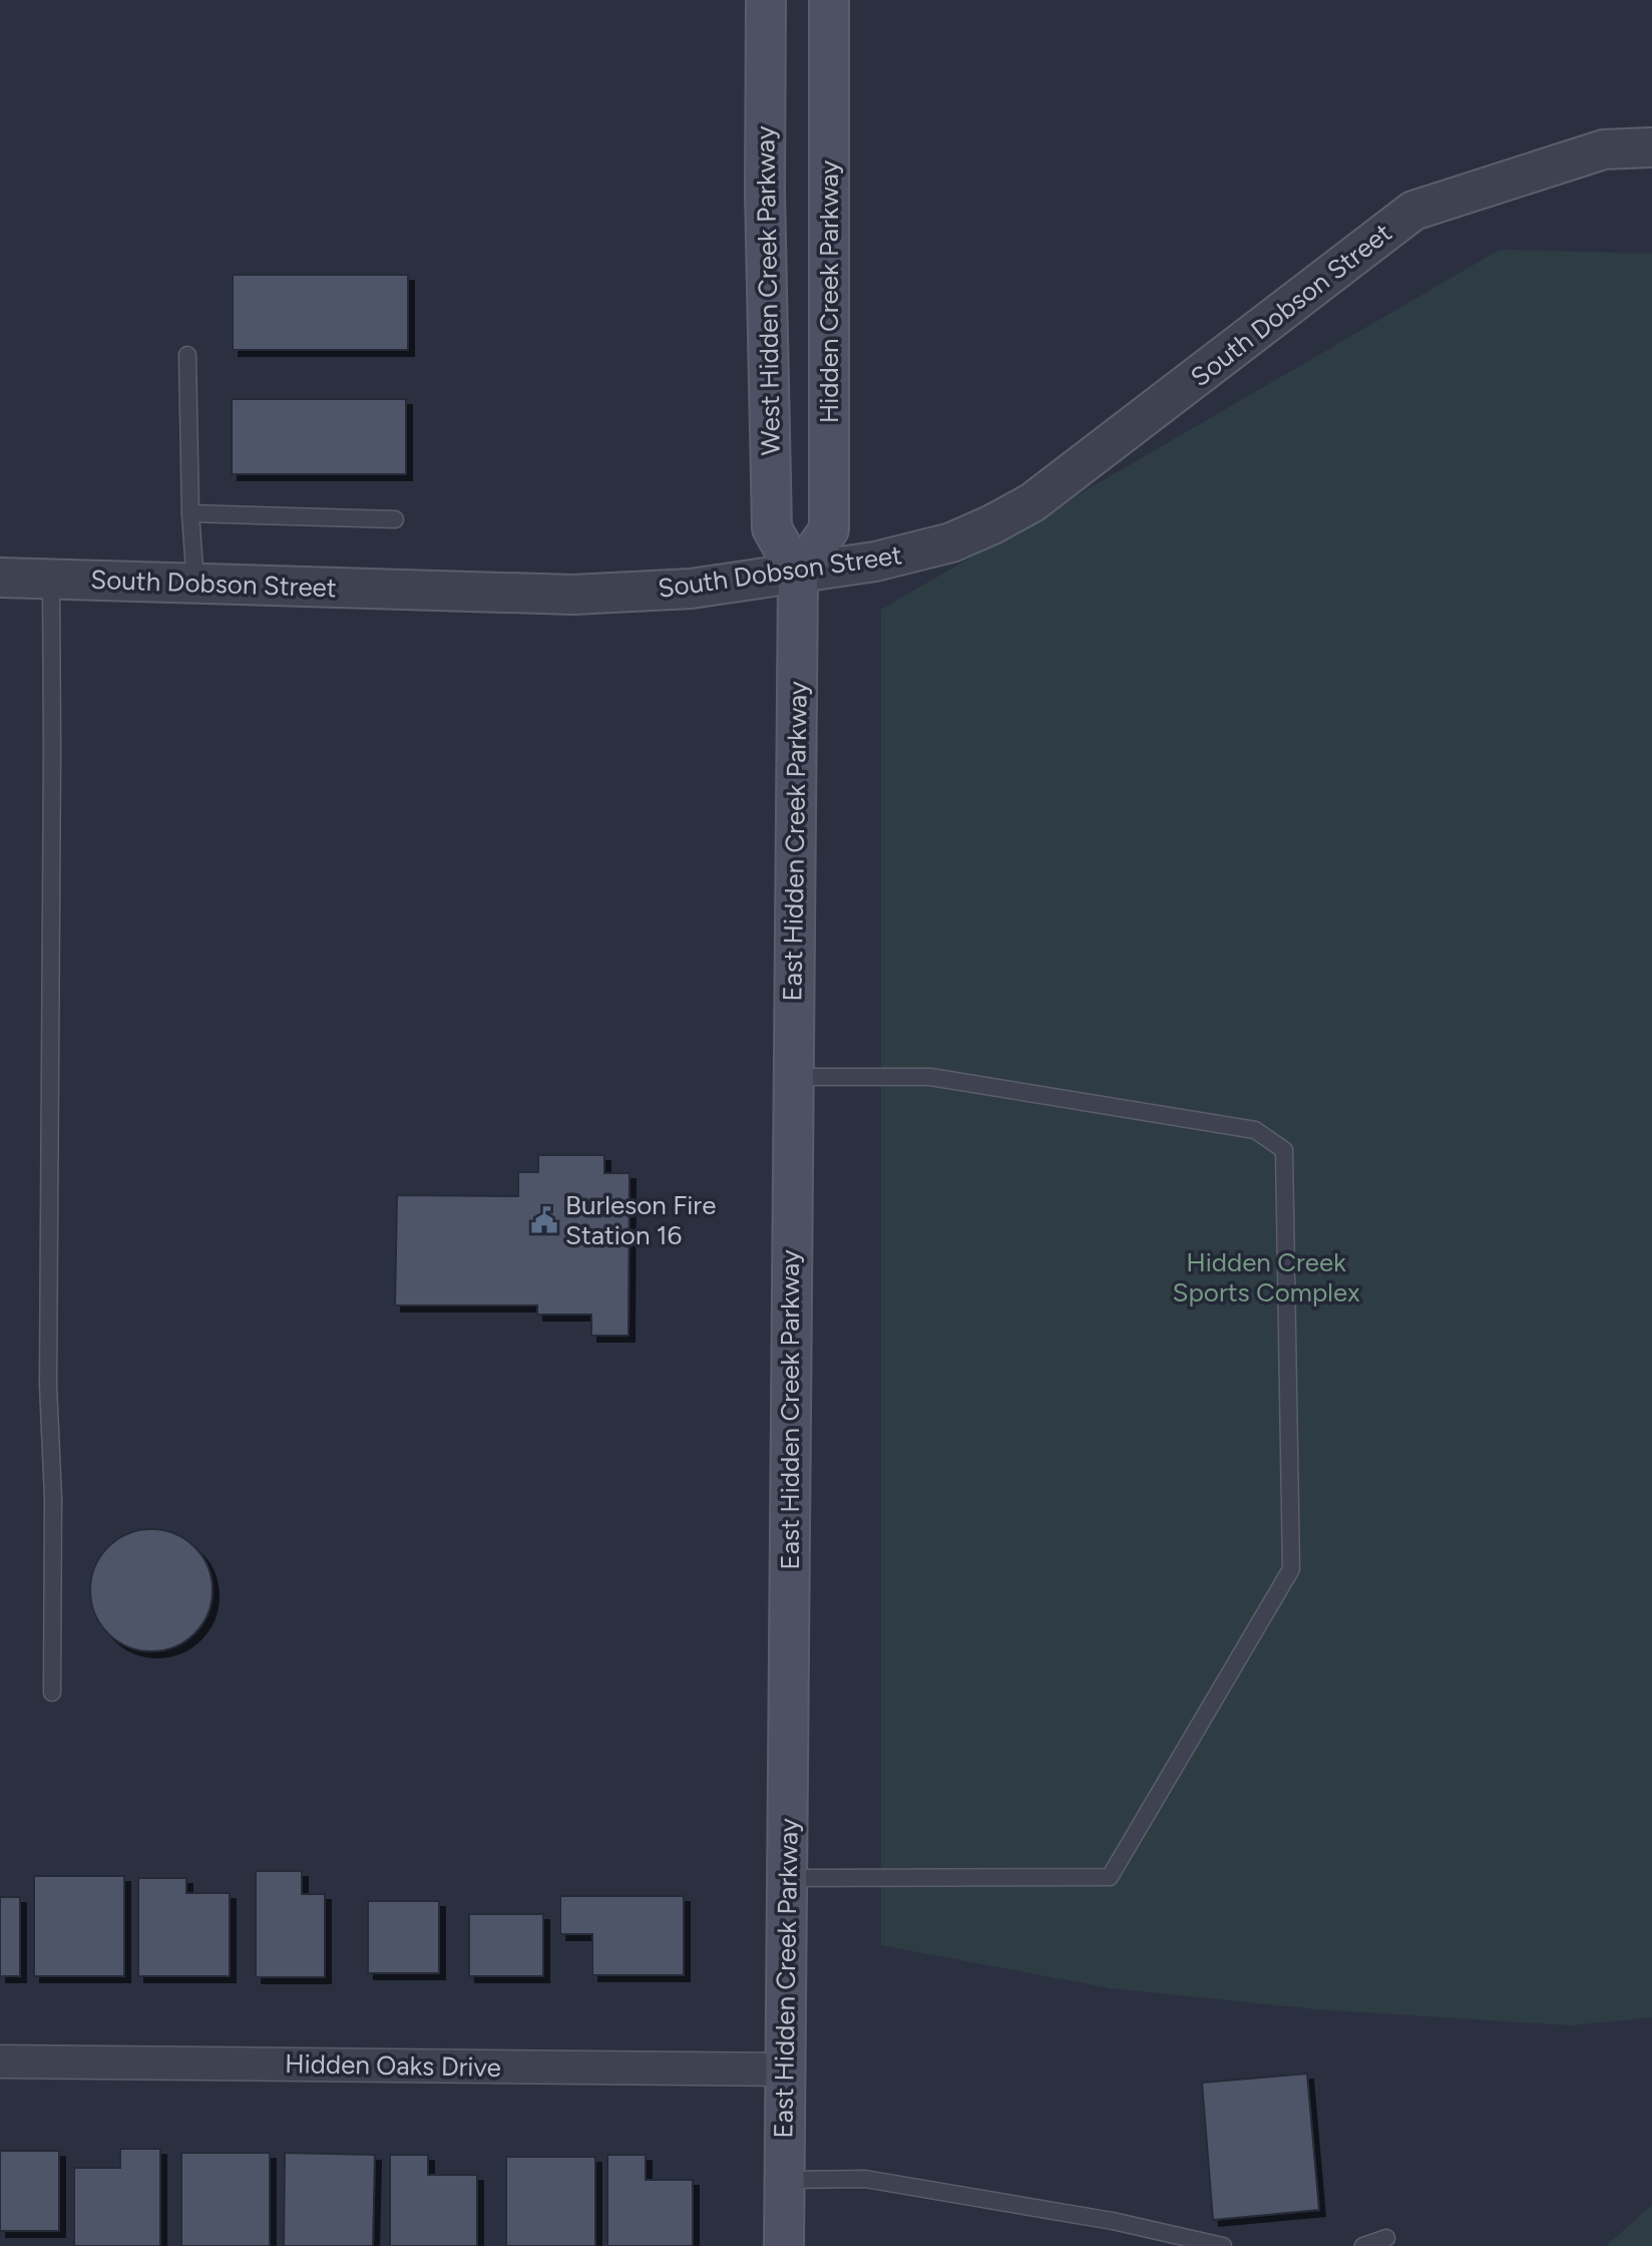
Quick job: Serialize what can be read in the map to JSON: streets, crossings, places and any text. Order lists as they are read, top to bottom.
{
  "streets": {
    "main road": ["West Hidden Creek Parkway", "Hidden Creek Parkway", "East Hidden Creek Parkway"],
    "street": ["South Dobson Street", "Hidden Oaks Drive"]
  },
  "crossings": [
    ["West Hidden Creek Parkway", "Hidden Creek Parkway"],
    ["West Hidden Creek Parkway", "South Dobson Street"],
    ["West Hidden Creek Parkway", "East Hidden Creek Parkway"],
    ["Hidden Creek Parkway", "South Dobson Street"],
    ["Hidden Creek Parkway", "East Hidden Creek Parkway"],
    ["South Dobson Street", "East Hidden Creek Parkway"],
    ["East Hidden Creek Parkway", "Hidden Oaks Drive"]
  ],
  "parks": ["Hidden Creek Sports Complex"],
  "places": {
    "public building": ["Burleson Fire Station 16"]
  }
}
